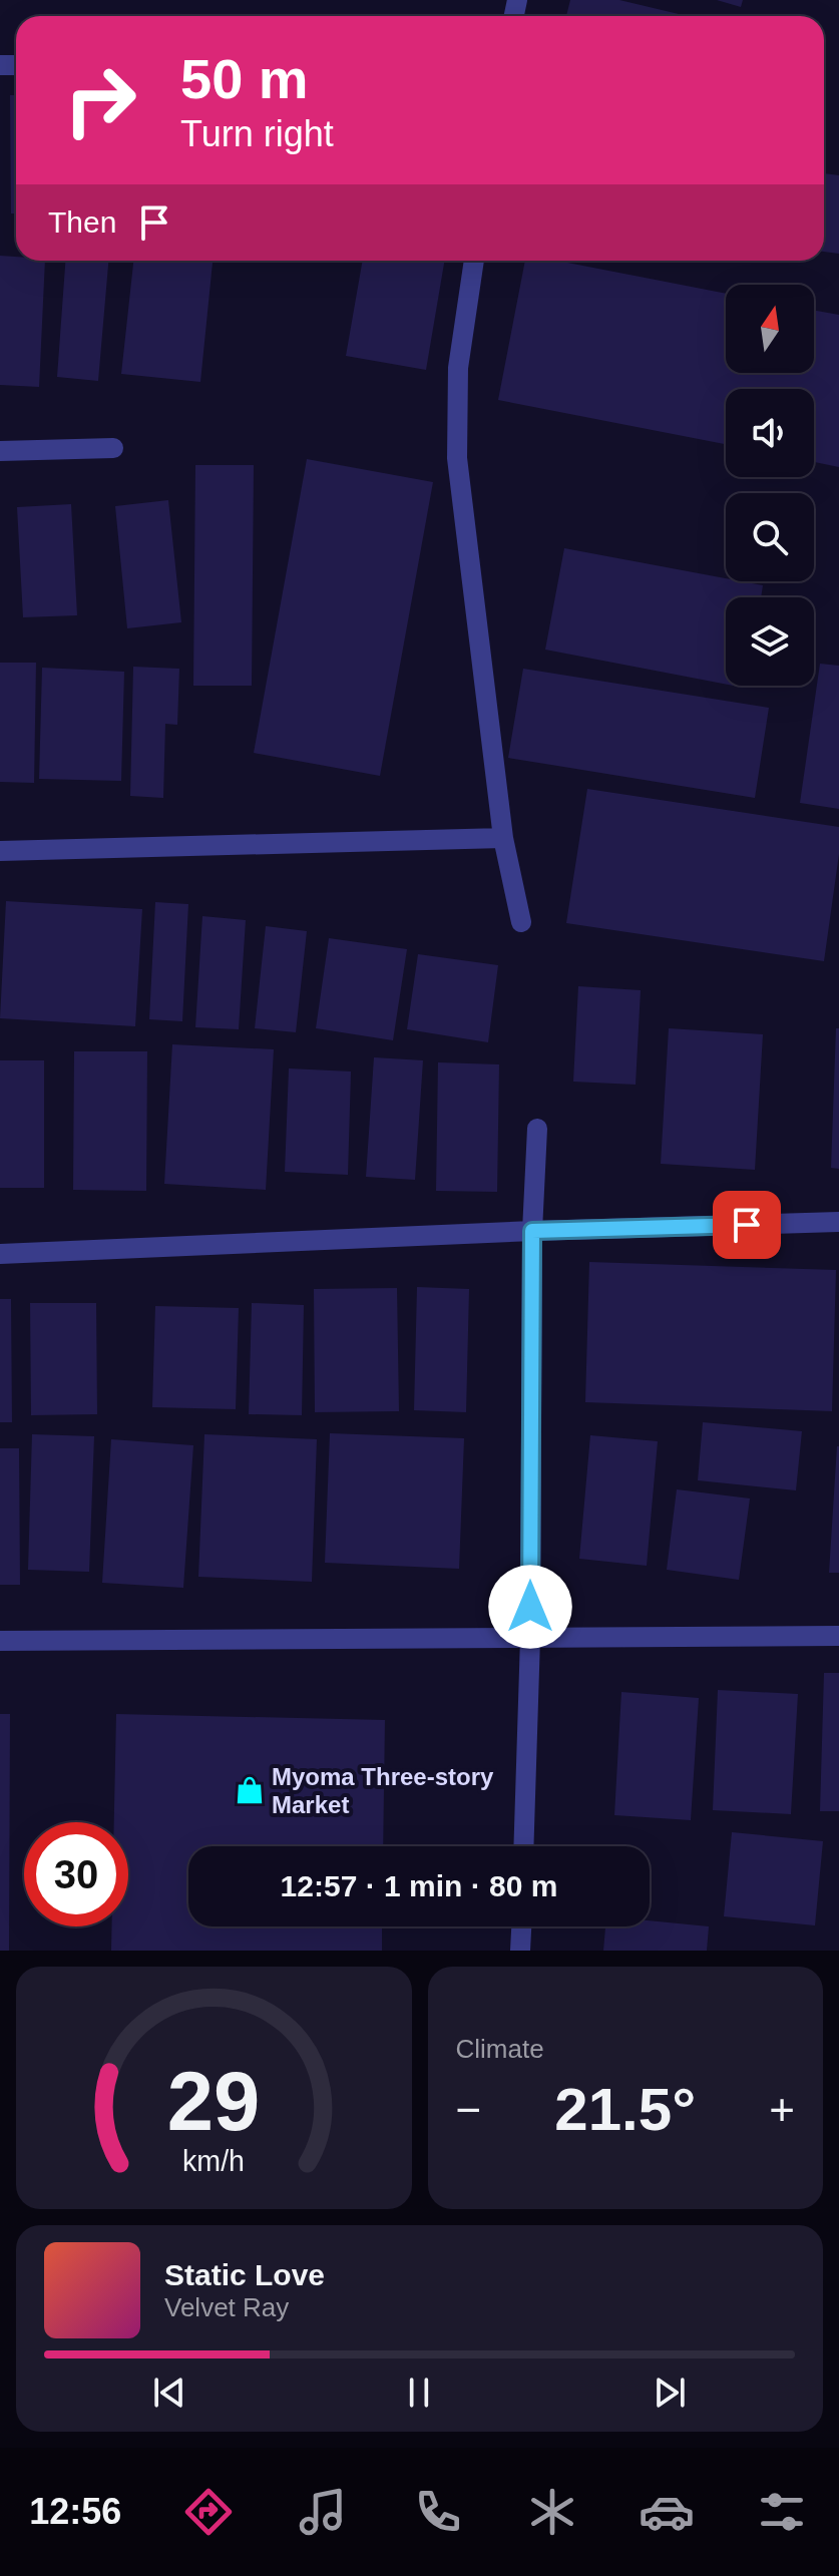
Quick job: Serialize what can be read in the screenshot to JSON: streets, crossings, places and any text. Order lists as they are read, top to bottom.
{
  "places": {
    "shop": ["Myoma Three-story Market"]
  },
  "north": "top",
  "page": {
    "turn": ["50 m", "Turn right"],
    "then": "Then",
    "limit": "30",
    "trip": "12:57 · 1 min · 80 m",
    "tile": "Climate",
    "heat": ["−", "21.5°", "+"],
    "song": ["Static Love", "Velvet Ray"],
    "tabs": "12:56",
    "gauge": ["29", "km/h"]
  }
}
